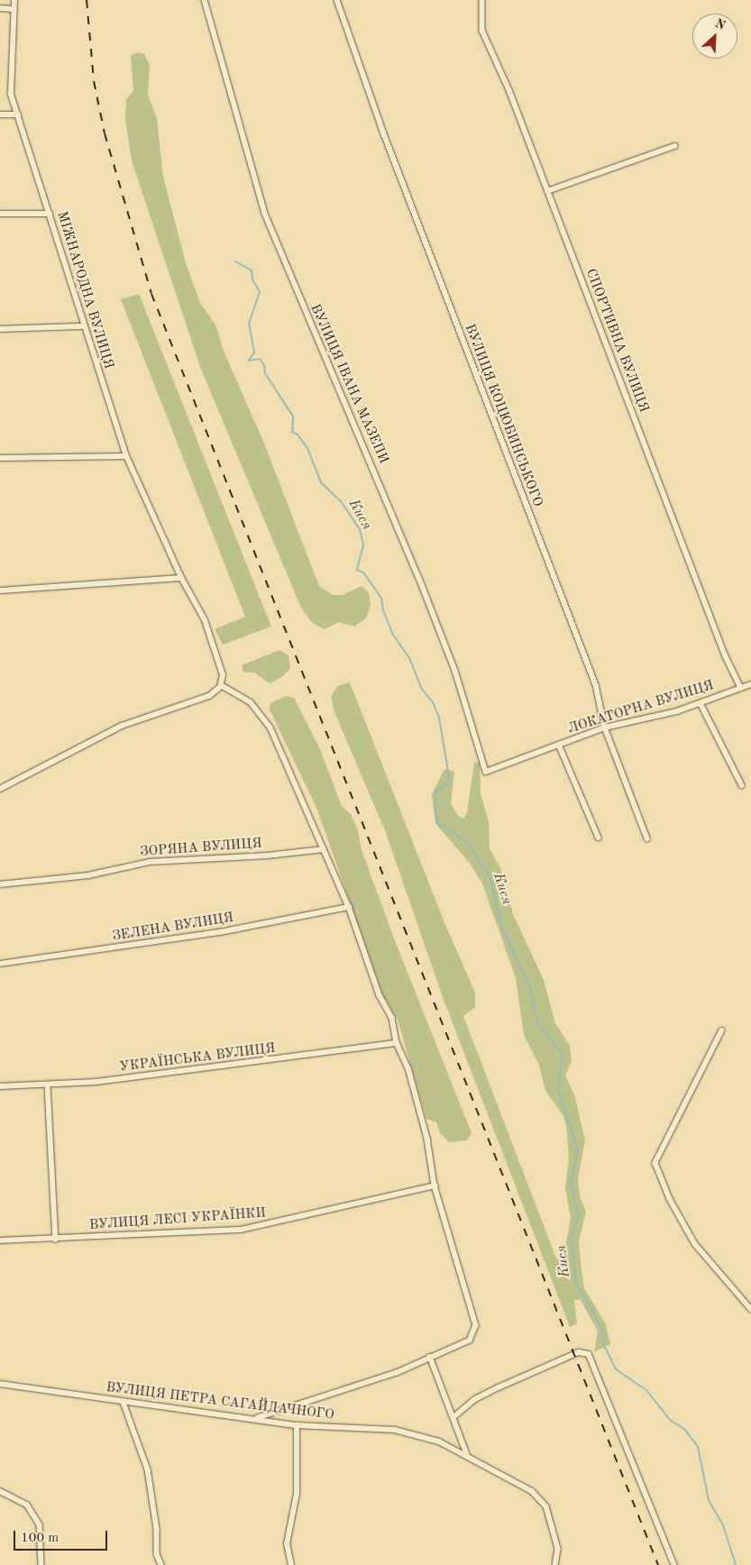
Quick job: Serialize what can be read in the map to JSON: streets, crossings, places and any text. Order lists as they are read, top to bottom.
{
  "streets": {
    "street": [
      "МІЖНАРОДНА ВУЛИЦЯ",
      "СПОРТИВНА ВУЛИЦЯ",
      "ВУЛИЦЯ ІВАНА МАЗЕПИ",
      "ВУЛИЦЯ КОЦЮБИНСЬКОГО",
      "ЛОКАТОРНА ВУЛИЦЯ",
      "ЗОРЯНА ВУЛИЦЯ",
      "ЗЕЛЕНА ВУЛИЦЯ",
      "УКРАЇНСЬКА ВУЛИЦЯ",
      "ВУЛИЦЯ ЛЕСІ УКРАЇНКИ",
      "ВУЛИЦЯ ПЕТРА САГАЙДАЧНОГО"
    ]
  },
  "crossings": [
    ["СПОРТИВНА ВУЛИЦЯ", "ЛОКАТОРНА ВУЛИЦЯ"],
    ["ВУЛИЦЯ ІВАНА МАЗЕПИ", "ЛОКАТОРНА ВУЛИЦЯ"],
    ["ВУЛИЦЯ КОЦЮБИНСЬКОГО", "ЛОКАТОРНА ВУЛИЦЯ"]
  ],
  "water": ["Кися"],
  "scale_bar": "100 m",
  "north": "top right"
}
